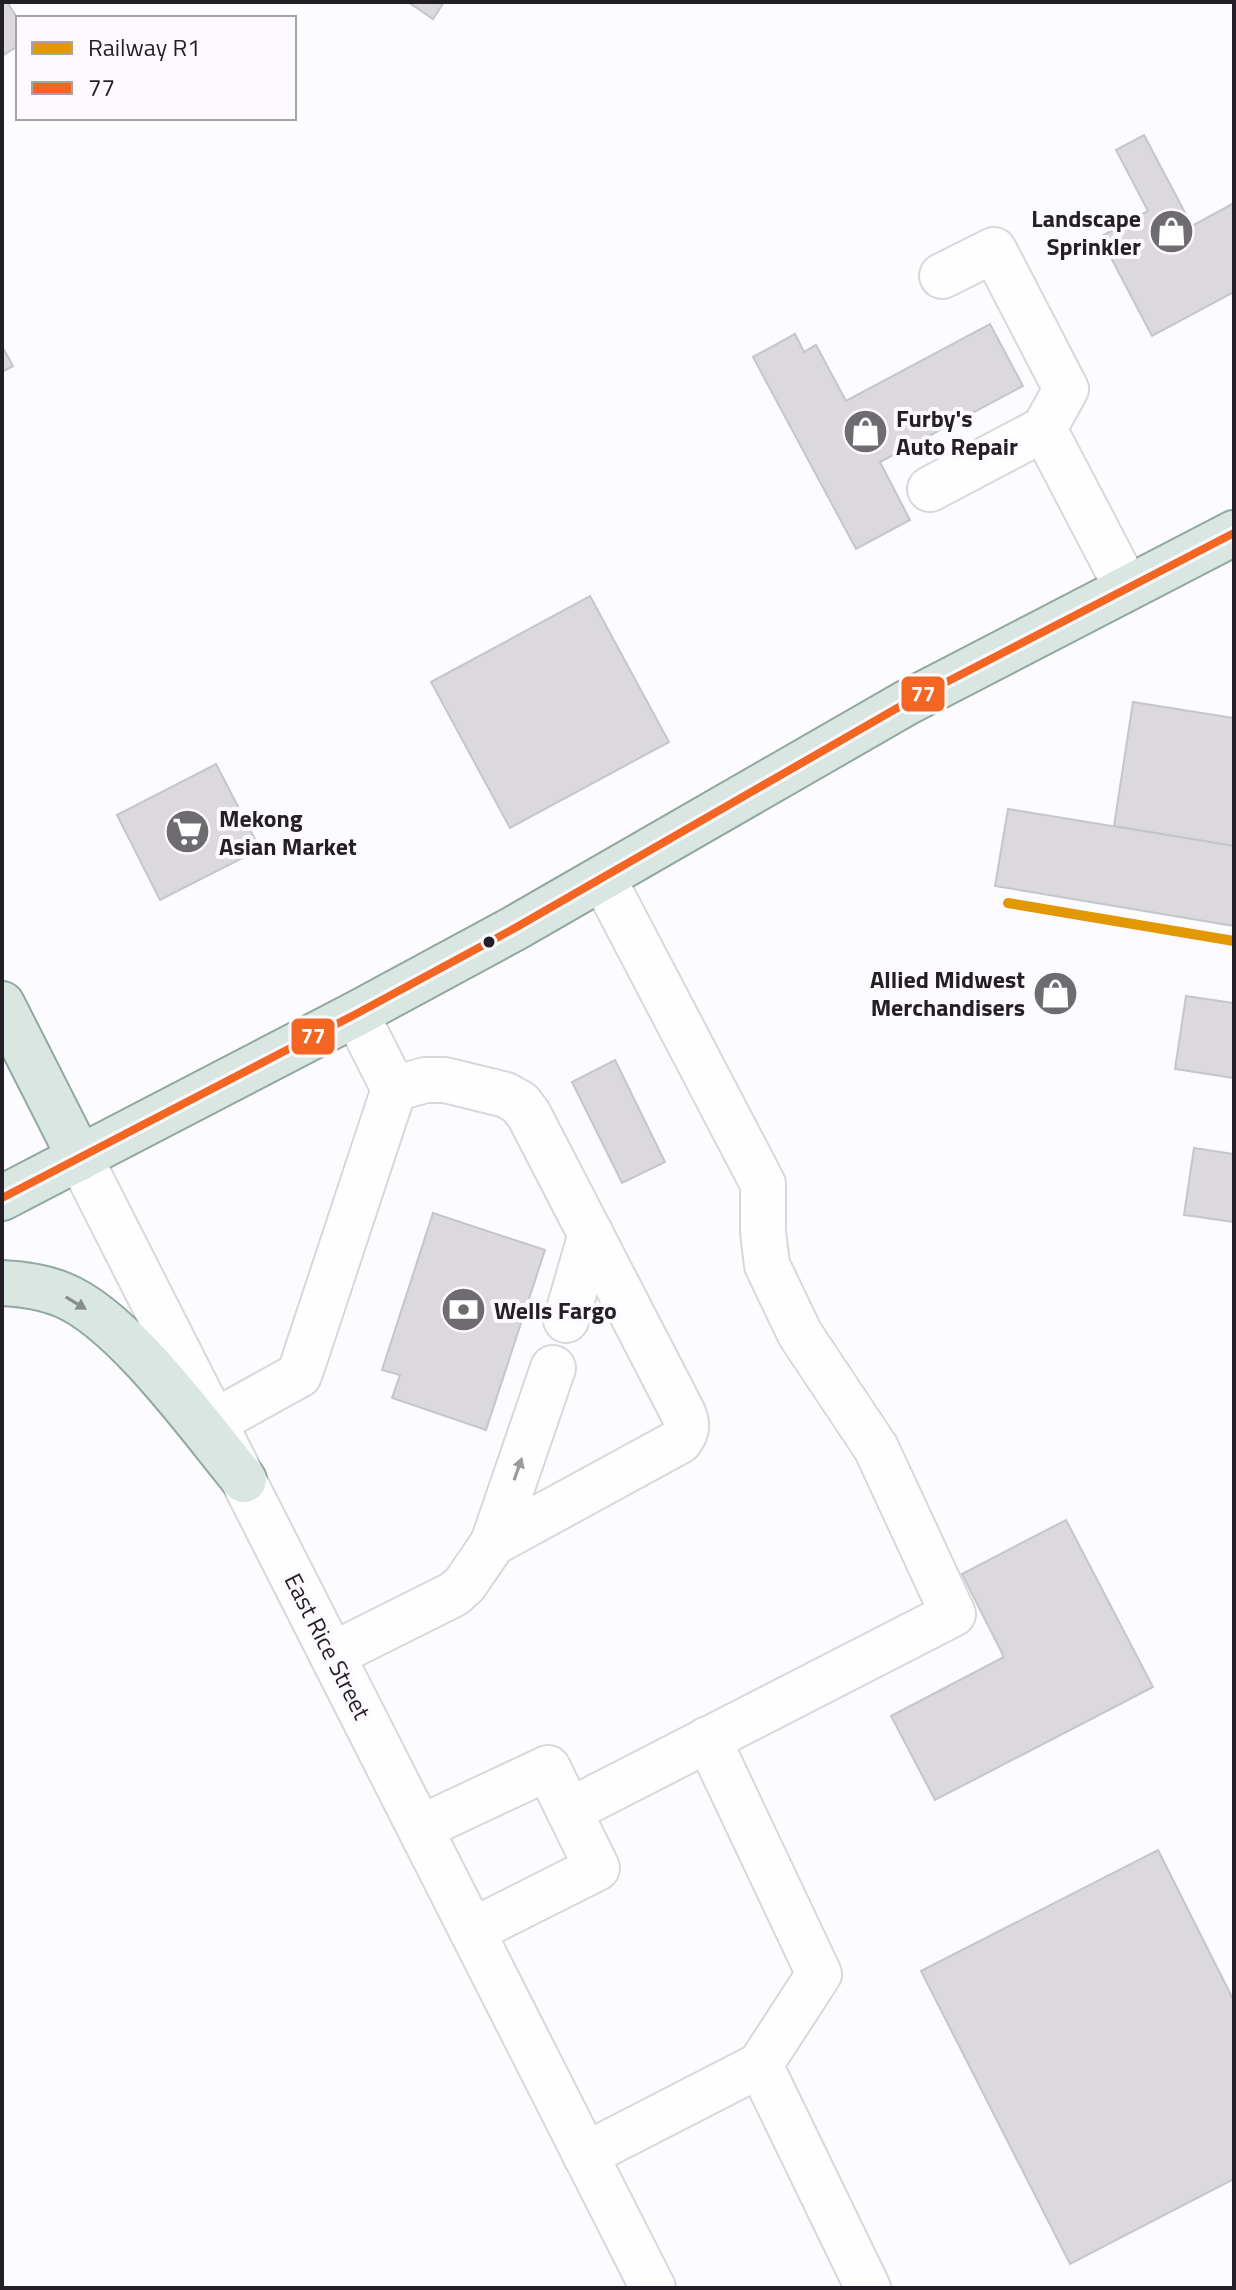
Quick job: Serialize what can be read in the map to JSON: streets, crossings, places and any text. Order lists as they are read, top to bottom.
{
  "streets": {
    "main road": ["East Rice Street"]
  },
  "places": {
    "shop": ["Landscape Sprinkler", "Furby's Auto Repair", "Allied Midwest Merchandisers"],
    "supermarket": ["Mekong Asian Market"],
    "bank": ["Wells Fargo"]
  },
  "lines": ["transit line 77", "rail line R1"],
  "legend": ["Railway R1", "77"]
}
